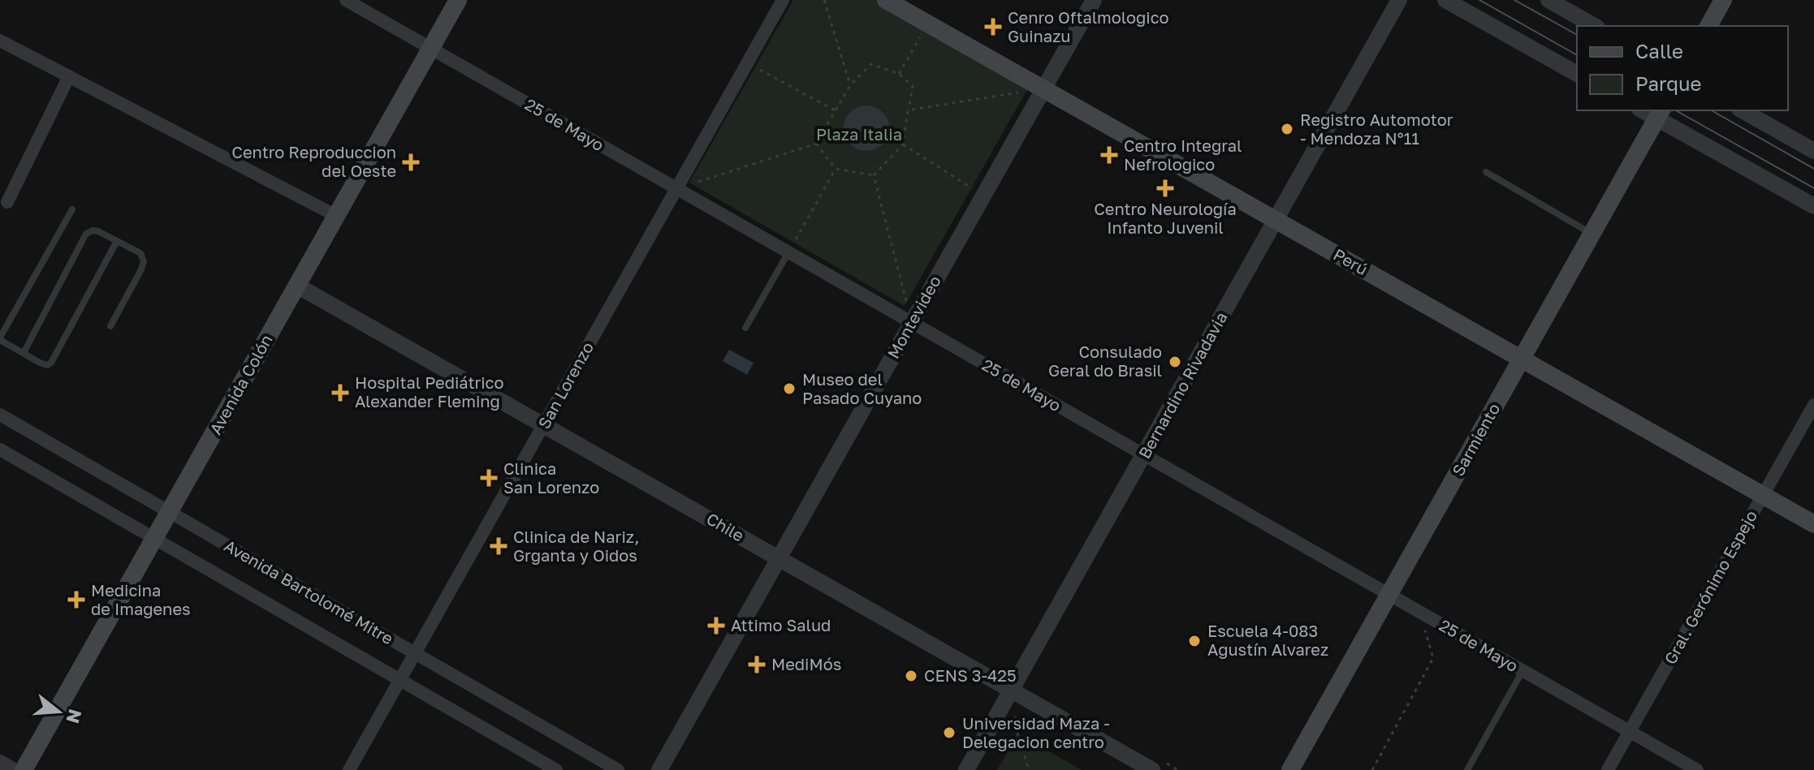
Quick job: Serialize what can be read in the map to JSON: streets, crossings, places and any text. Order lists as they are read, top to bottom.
{
  "streets": {
    "main road": ["Perú", "Avenida Colón", "Sarmiento"],
    "street": [
      "25 de Mayo",
      "Montevideo",
      "San Lorenzo",
      "Bernardino Rivadavia",
      "Chile",
      "Gral. Gerónimo Espejo",
      "Avenida Bartolomé Mitre"
    ]
  },
  "crossings": [
    ["25 de Mayo", "Montevideo"],
    ["25 de Mayo", "Avenida Colón"],
    ["25 de Mayo", "San Lorenzo"],
    ["25 de Mayo", "Bernardino Rivadavia"],
    ["25 de Mayo", "Sarmiento"],
    ["25 de Mayo", "Gral. Gerónimo Espejo"],
    ["Perú", "Montevideo"],
    ["Perú", "Bernardino Rivadavia"],
    ["Perú", "Sarmiento"],
    ["Perú", "Gral. Gerónimo Espejo"],
    ["Montevideo", "Chile"],
    ["Avenida Colón", "Chile"],
    ["Avenida Colón", "Avenida Bartolomé Mitre"],
    ["San Lorenzo", "Chile"],
    ["San Lorenzo", "Avenida Bartolomé Mitre"],
    ["Bernardino Rivadavia", "Chile"]
  ],
  "parks": ["Plaza Italia"],
  "places": {
    "health": [
      "Cenro Oftalmologico Guinazu",
      "Centro Integral Nefrologico",
      "Centro Reproduccion del Oeste",
      "Centro Neurología Infanto Juvenil",
      "Hospital Pediátrico Alexander Fleming",
      "Clinica San Lorenzo",
      "Clinica de Nariz, Grganta y Oidos",
      "Medicina de Imagenes",
      "Attimo Salud",
      "MediMós"
    ],
    "other": [
      "Registro Automotor - Mendoza N°11",
      "Consulado Geral do Brasil",
      "Museo del Pasado Cuyano",
      "Escuela 4-083 Agustín Alvarez",
      "CENS 3-425",
      "Universidad Maza - Delegacion centro"
    ]
  },
  "legend": ["Calle", "Parque"],
  "north": "right"
}
